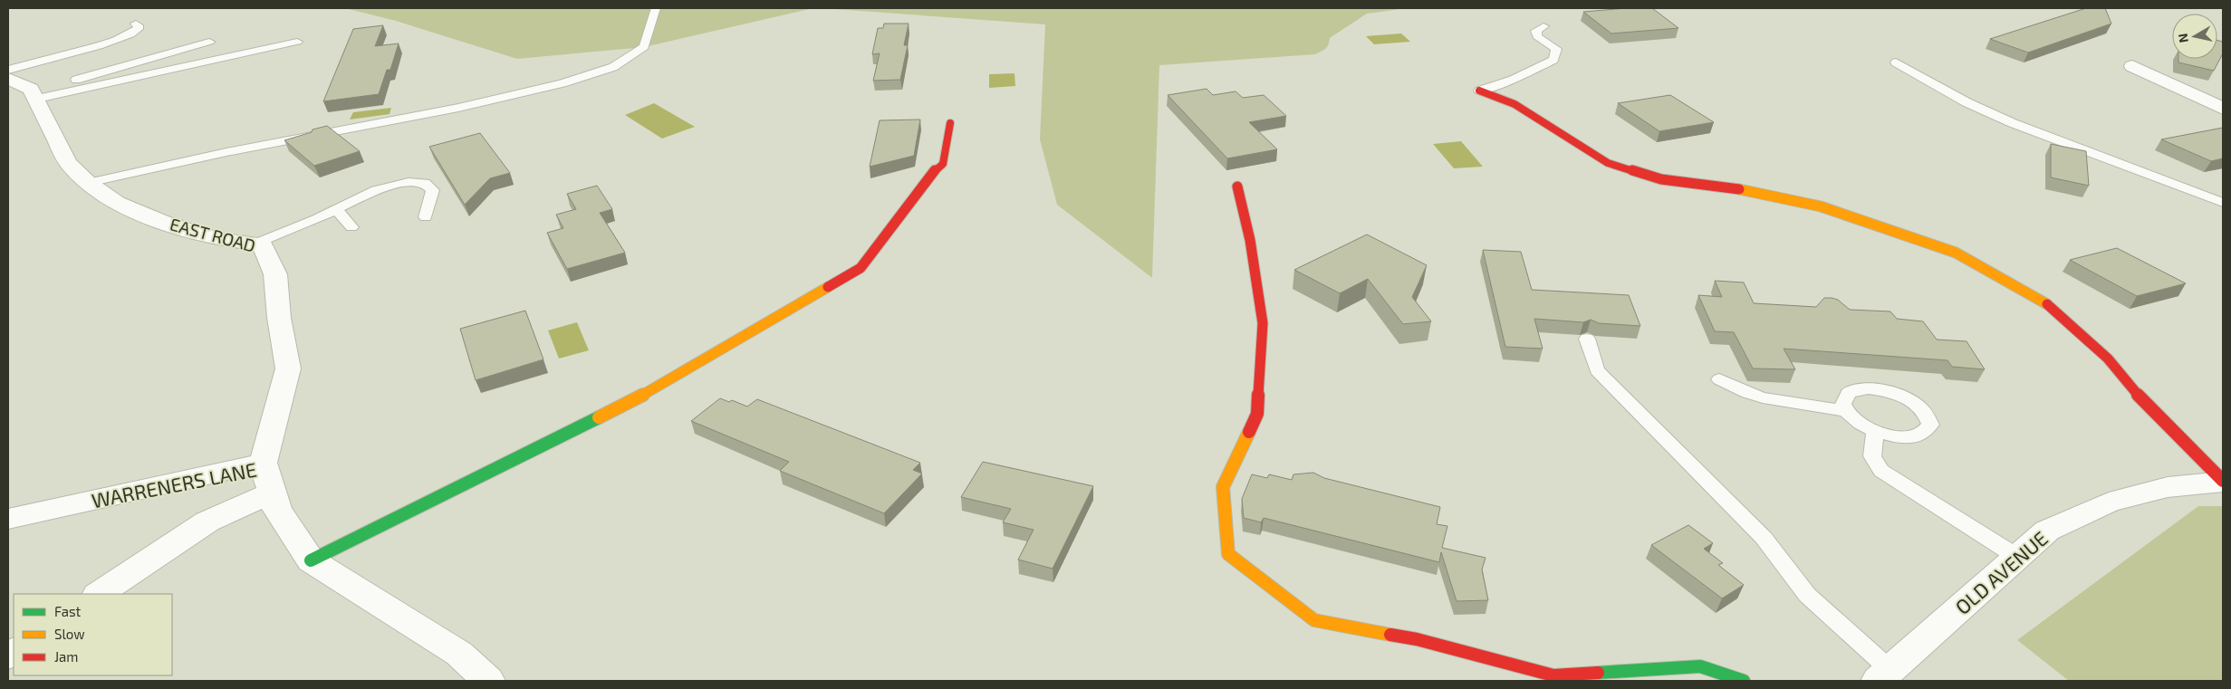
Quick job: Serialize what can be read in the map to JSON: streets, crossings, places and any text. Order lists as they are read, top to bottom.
{
  "streets": {
    "street": ["EAST ROAD", "WARRENERS LANE", "OLD AVENUE"]
  },
  "crossings": [
    ["EAST ROAD", "WARRENERS LANE"]
  ],
  "legend": ["Fast", "Slow", "Jam"],
  "north": "left"
}
